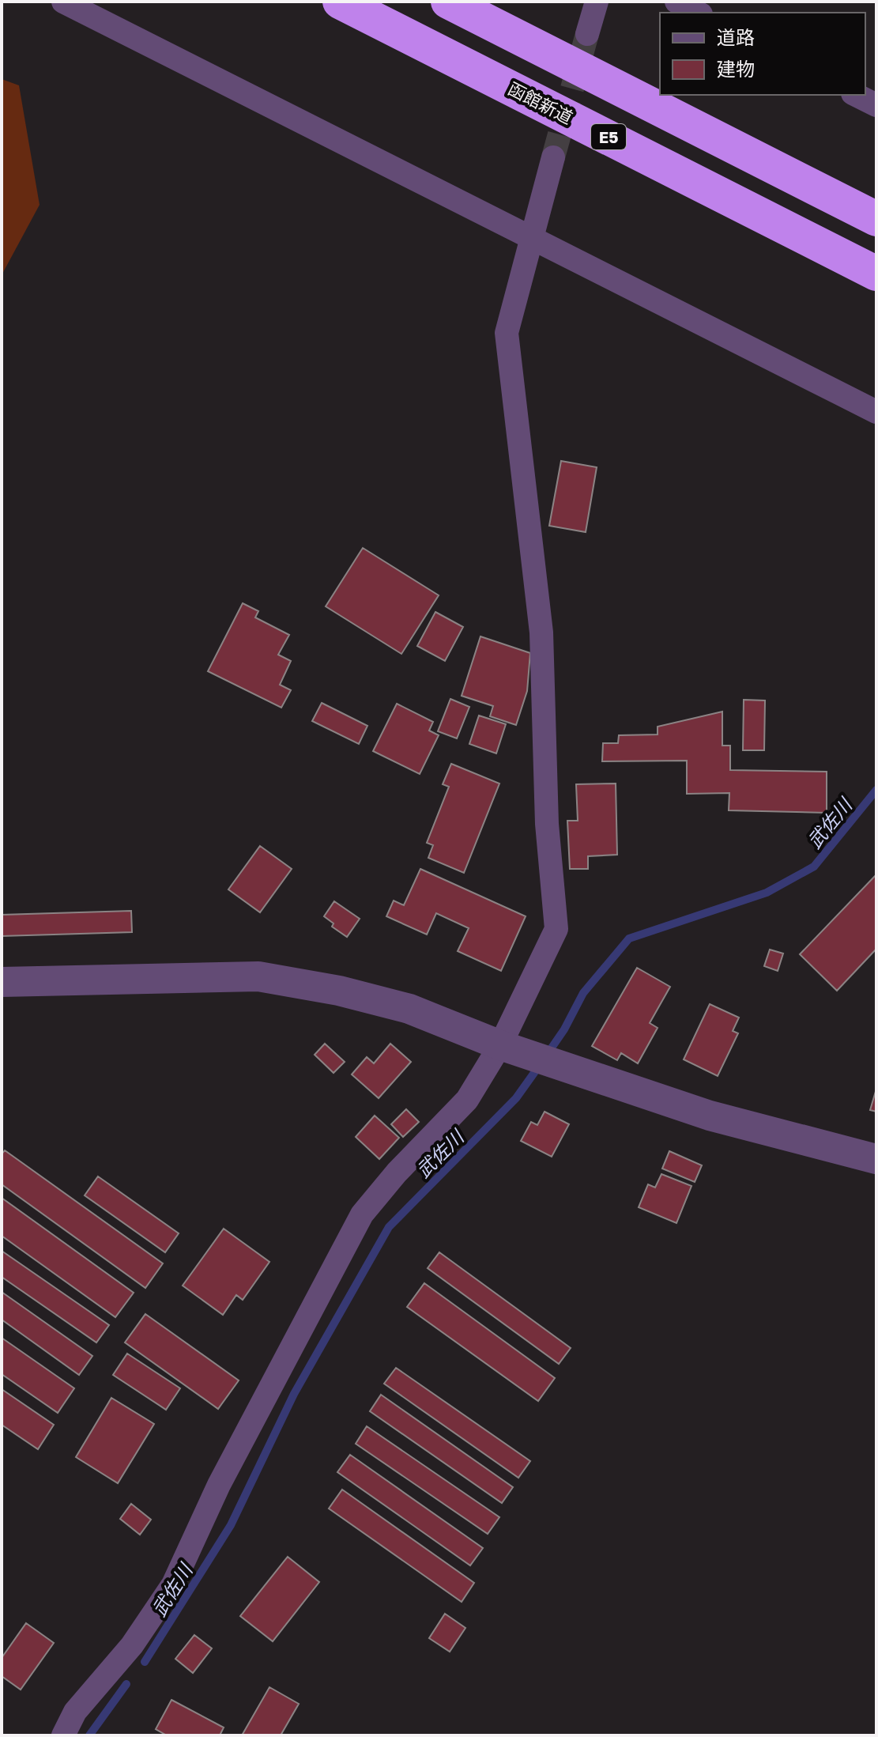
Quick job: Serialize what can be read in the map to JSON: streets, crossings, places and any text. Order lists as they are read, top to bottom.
{
  "streets": {
    "highway": ["函館新道", "E5"]
  },
  "water": ["武佐川"],
  "legend": ["道路", "建物"]
}
